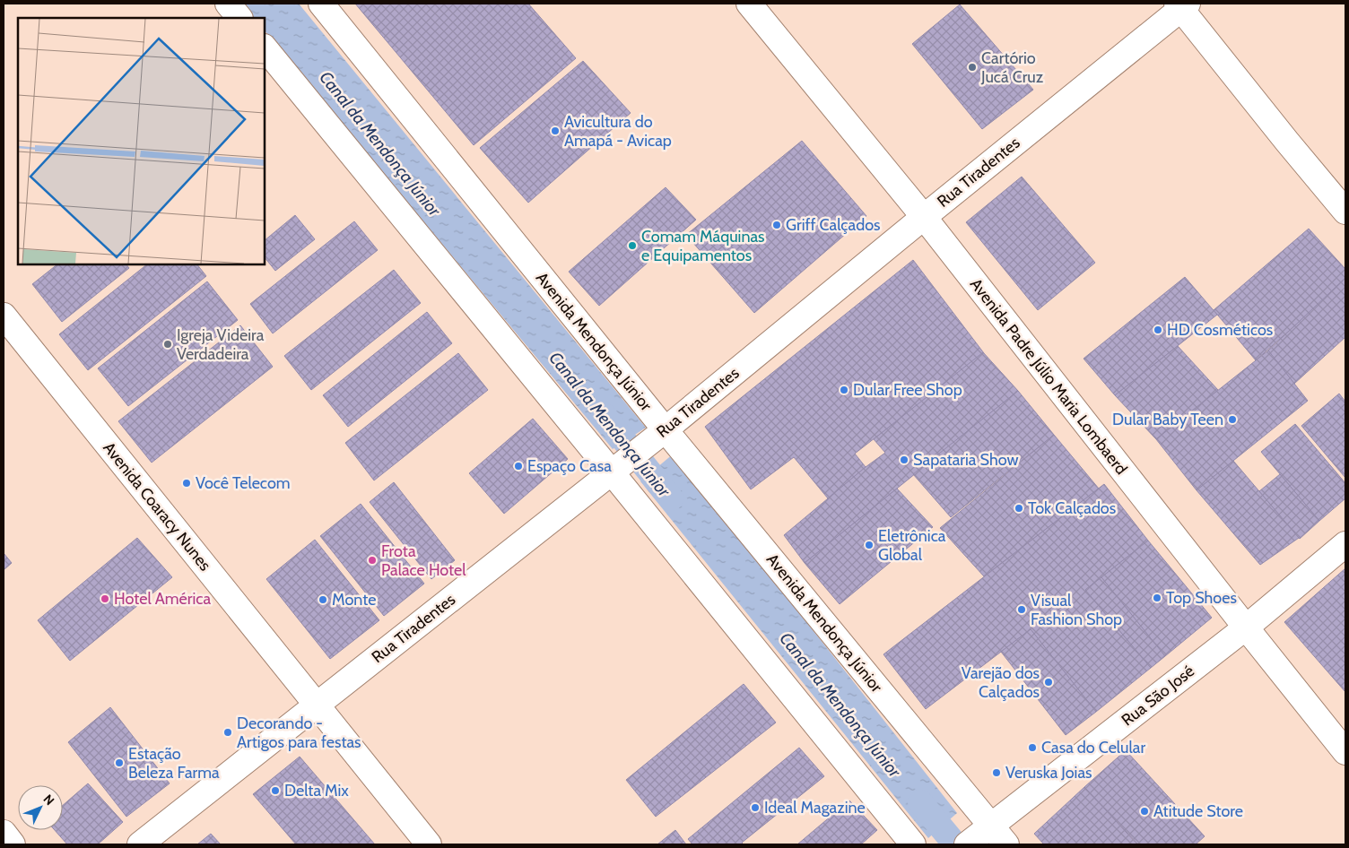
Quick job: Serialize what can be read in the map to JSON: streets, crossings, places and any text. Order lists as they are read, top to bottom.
{
  "streets": {
    "street": [
      "Rua Tiradentes",
      "Avenida Mendonça Júnior",
      "Avenida Padre Júlio Maria Lombaerd",
      "Avenida Coaracy Nunes",
      "Rua São José"
    ]
  },
  "crossings": [
    ["Rua Tiradentes", "Avenida Mendonça Júnior"],
    ["Rua Tiradentes", "Avenida Padre Júlio Maria Lombaerd"],
    ["Rua Tiradentes", "Avenida Coaracy Nunes"],
    ["Avenida Mendonça Júnior", "Rua São José"],
    ["Avenida Padre Júlio Maria Lombaerd", "Rua São José"]
  ],
  "water": ["Canal da Mendonça Júnior"],
  "places": [
    "Cartório Jucá Cruz",
    "Avicultura do Amapá - Avicap",
    "Griff Calçados",
    "Comam Máquinas e Equipamentos",
    "HD Cosméticos",
    "Igreja Videira Verdadeira",
    "Dular Free Shop",
    "Dular Baby Teen",
    "Sapataria Show",
    "Espaço Casa",
    "Você Telecom",
    "Tok Calçados",
    "Eletrônica Global",
    "Frota Palace Hotel",
    "Top Shoes",
    "Hotel América",
    "Monte",
    "Visual Fashion Shop",
    "Varejão dos Calçados",
    "Decorando - Artigos para festas",
    "Casa do Celular",
    "Estação Beleza Farma",
    "Veruska Joias",
    "Delta Mix",
    "Ideal Magazine",
    "Atitude Store"
  ],
  "north": "top right"
}
